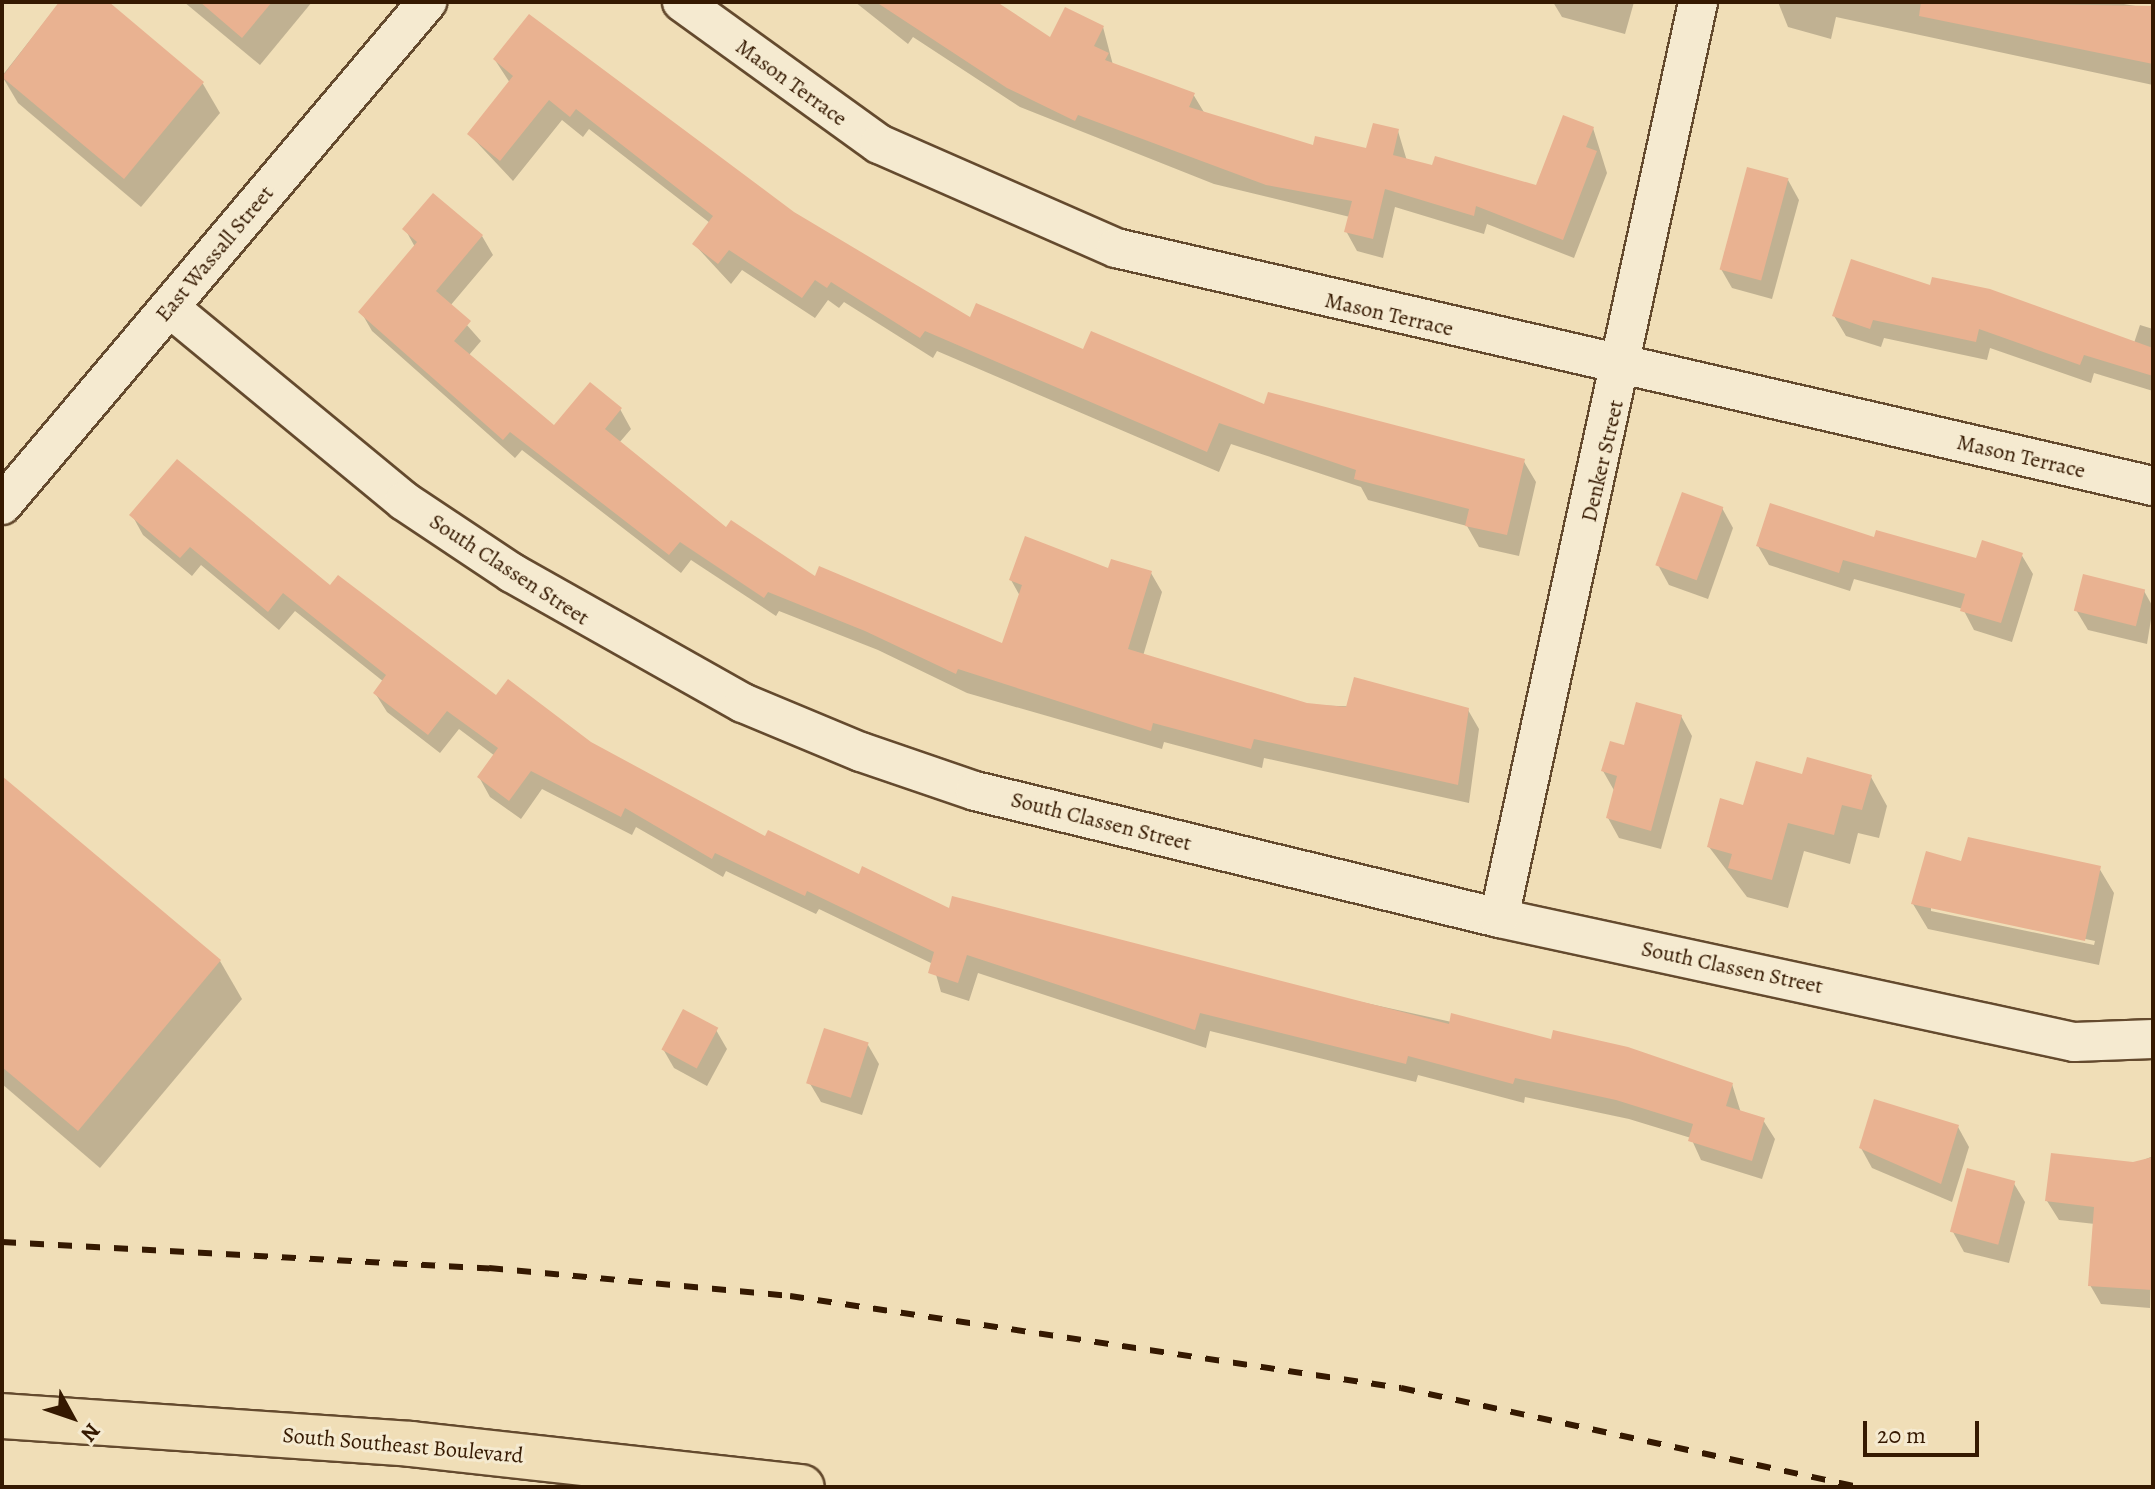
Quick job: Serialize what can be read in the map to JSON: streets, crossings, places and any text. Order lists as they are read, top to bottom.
{
  "streets": {
    "main road": ["South Southeast Boulevard"],
    "street": [
      "Mason Terrace",
      "East Wassall Street",
      "Denker Street",
      "South Classen Street"
    ]
  },
  "crossings": [
    ["Mason Terrace", "Denker Street"],
    ["East Wassall Street", "South Classen Street"],
    ["Denker Street", "South Classen Street"]
  ],
  "scale_bar": "20 m",
  "north": "bottom right"
}
